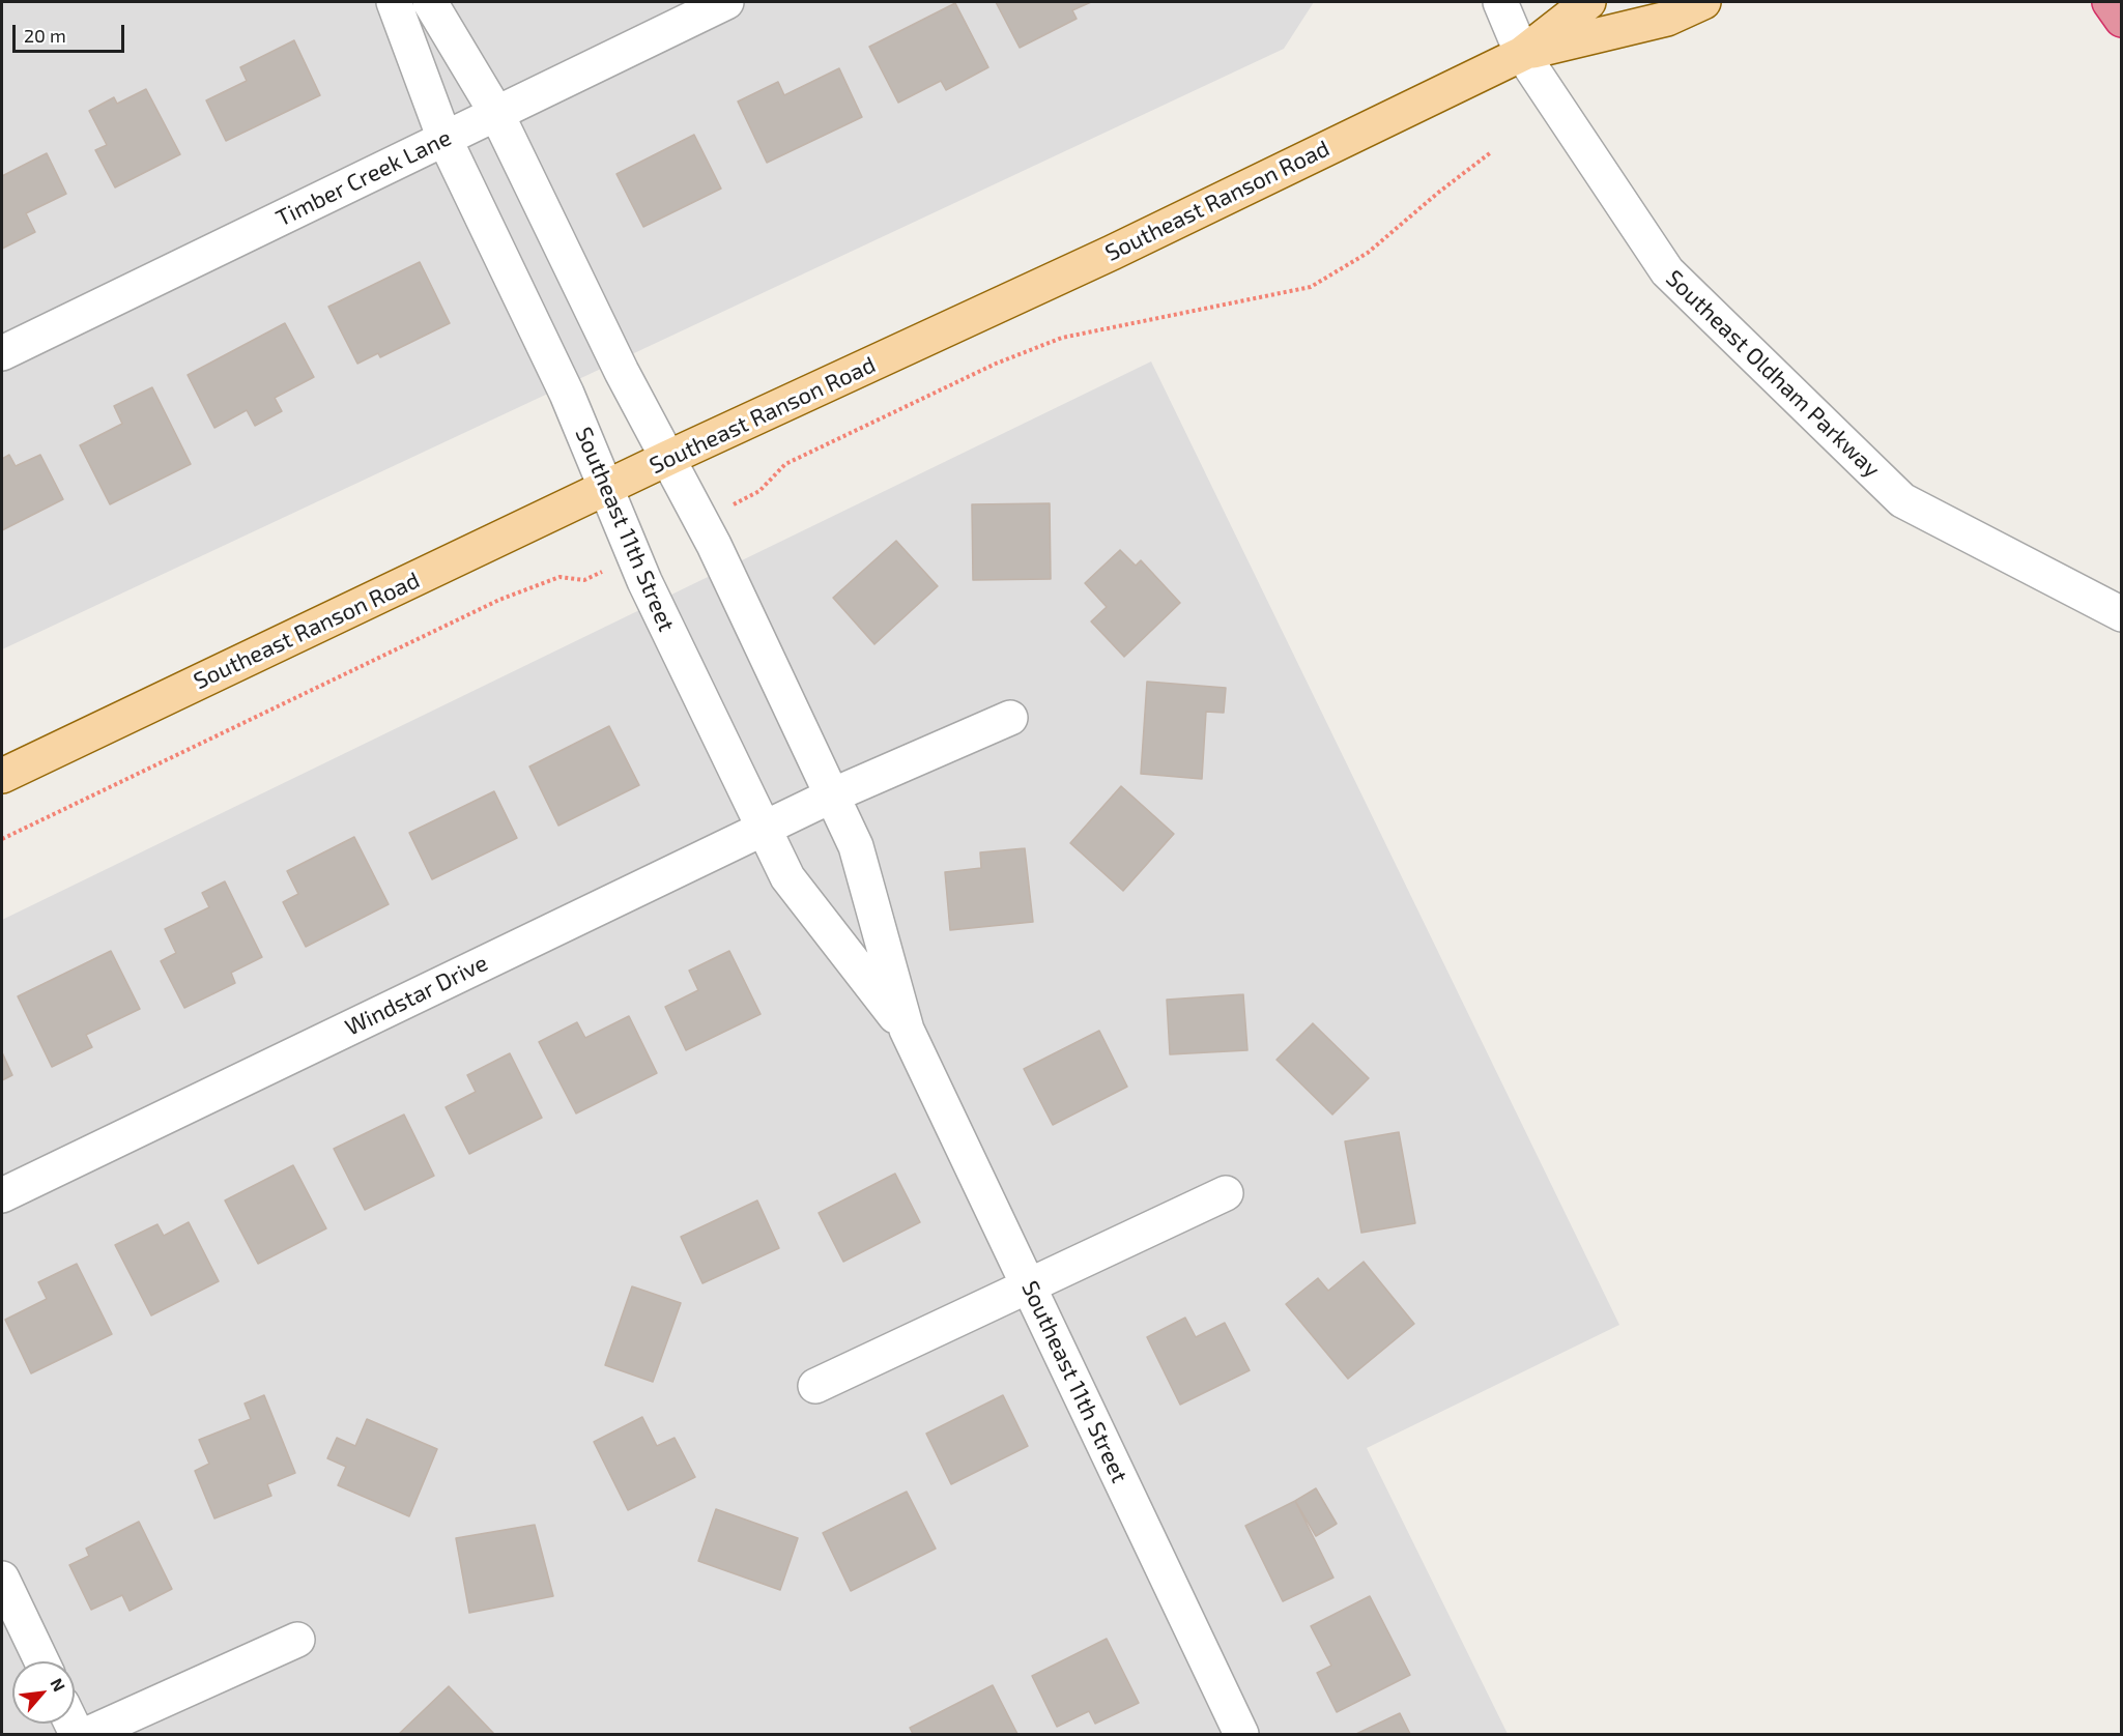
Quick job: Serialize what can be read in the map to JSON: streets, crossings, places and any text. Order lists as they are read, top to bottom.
{
  "streets": {
    "main road": ["Southeast Ranson Road"],
    "street": [
      "Timber Creek Lane",
      "Southeast Oldham Parkway",
      "Southeast 11th Street",
      "Windstar Drive"
    ]
  },
  "crossings": [
    ["Timber Creek Lane", "Southeast 11th Street"],
    ["Southeast Ranson Road", "Southeast Oldham Parkway"],
    ["Southeast Ranson Road", "Southeast 11th Street"],
    ["Southeast 11th Street", "Windstar Drive"]
  ],
  "scale_bar": "20 m",
  "north": "top right"
}
